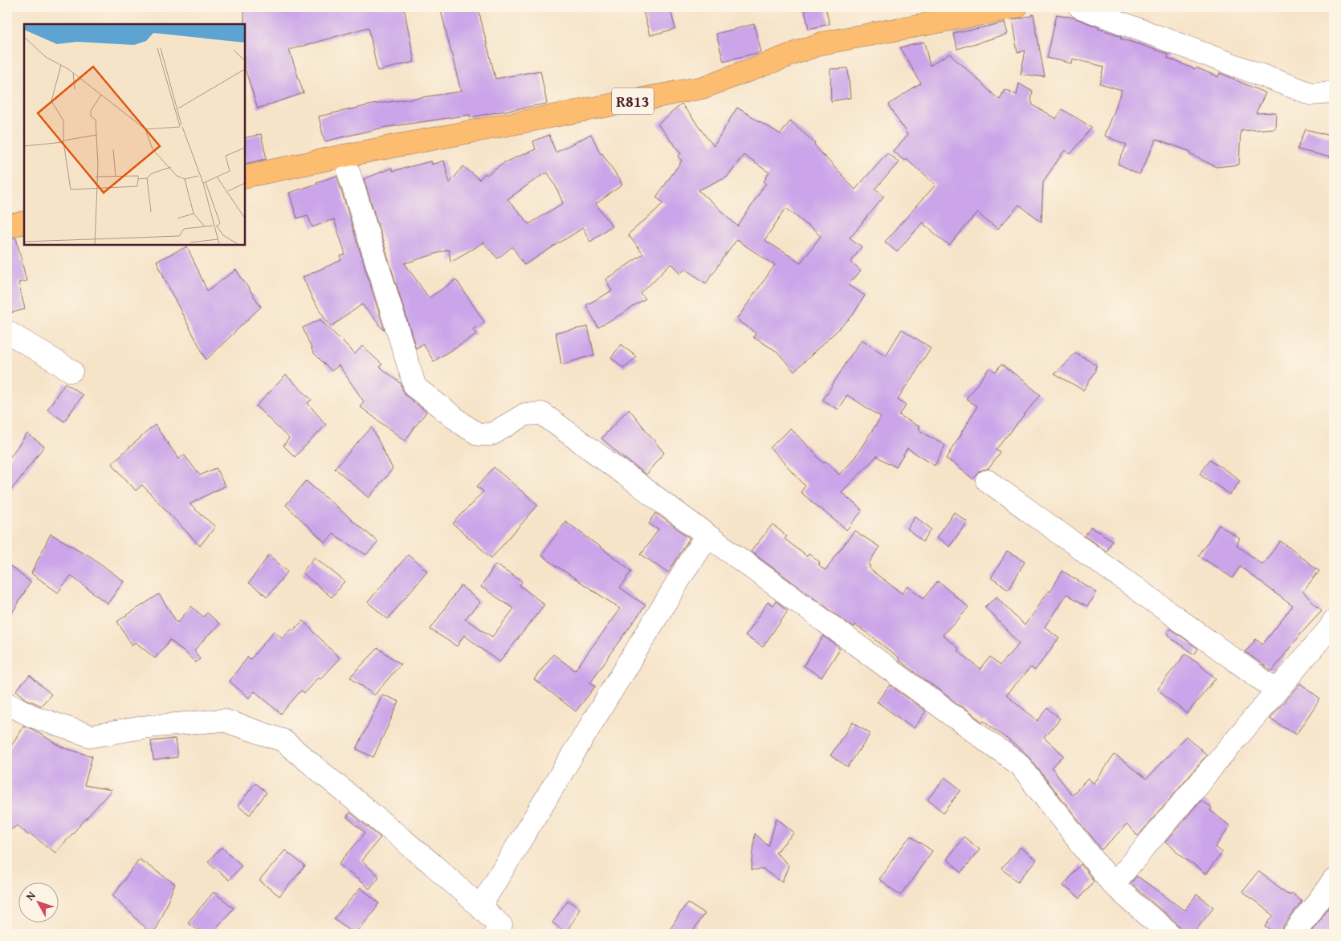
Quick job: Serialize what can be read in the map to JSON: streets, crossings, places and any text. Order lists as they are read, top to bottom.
{
  "streets": {
    "main road": ["R813"]
  },
  "north": "top left"
}
